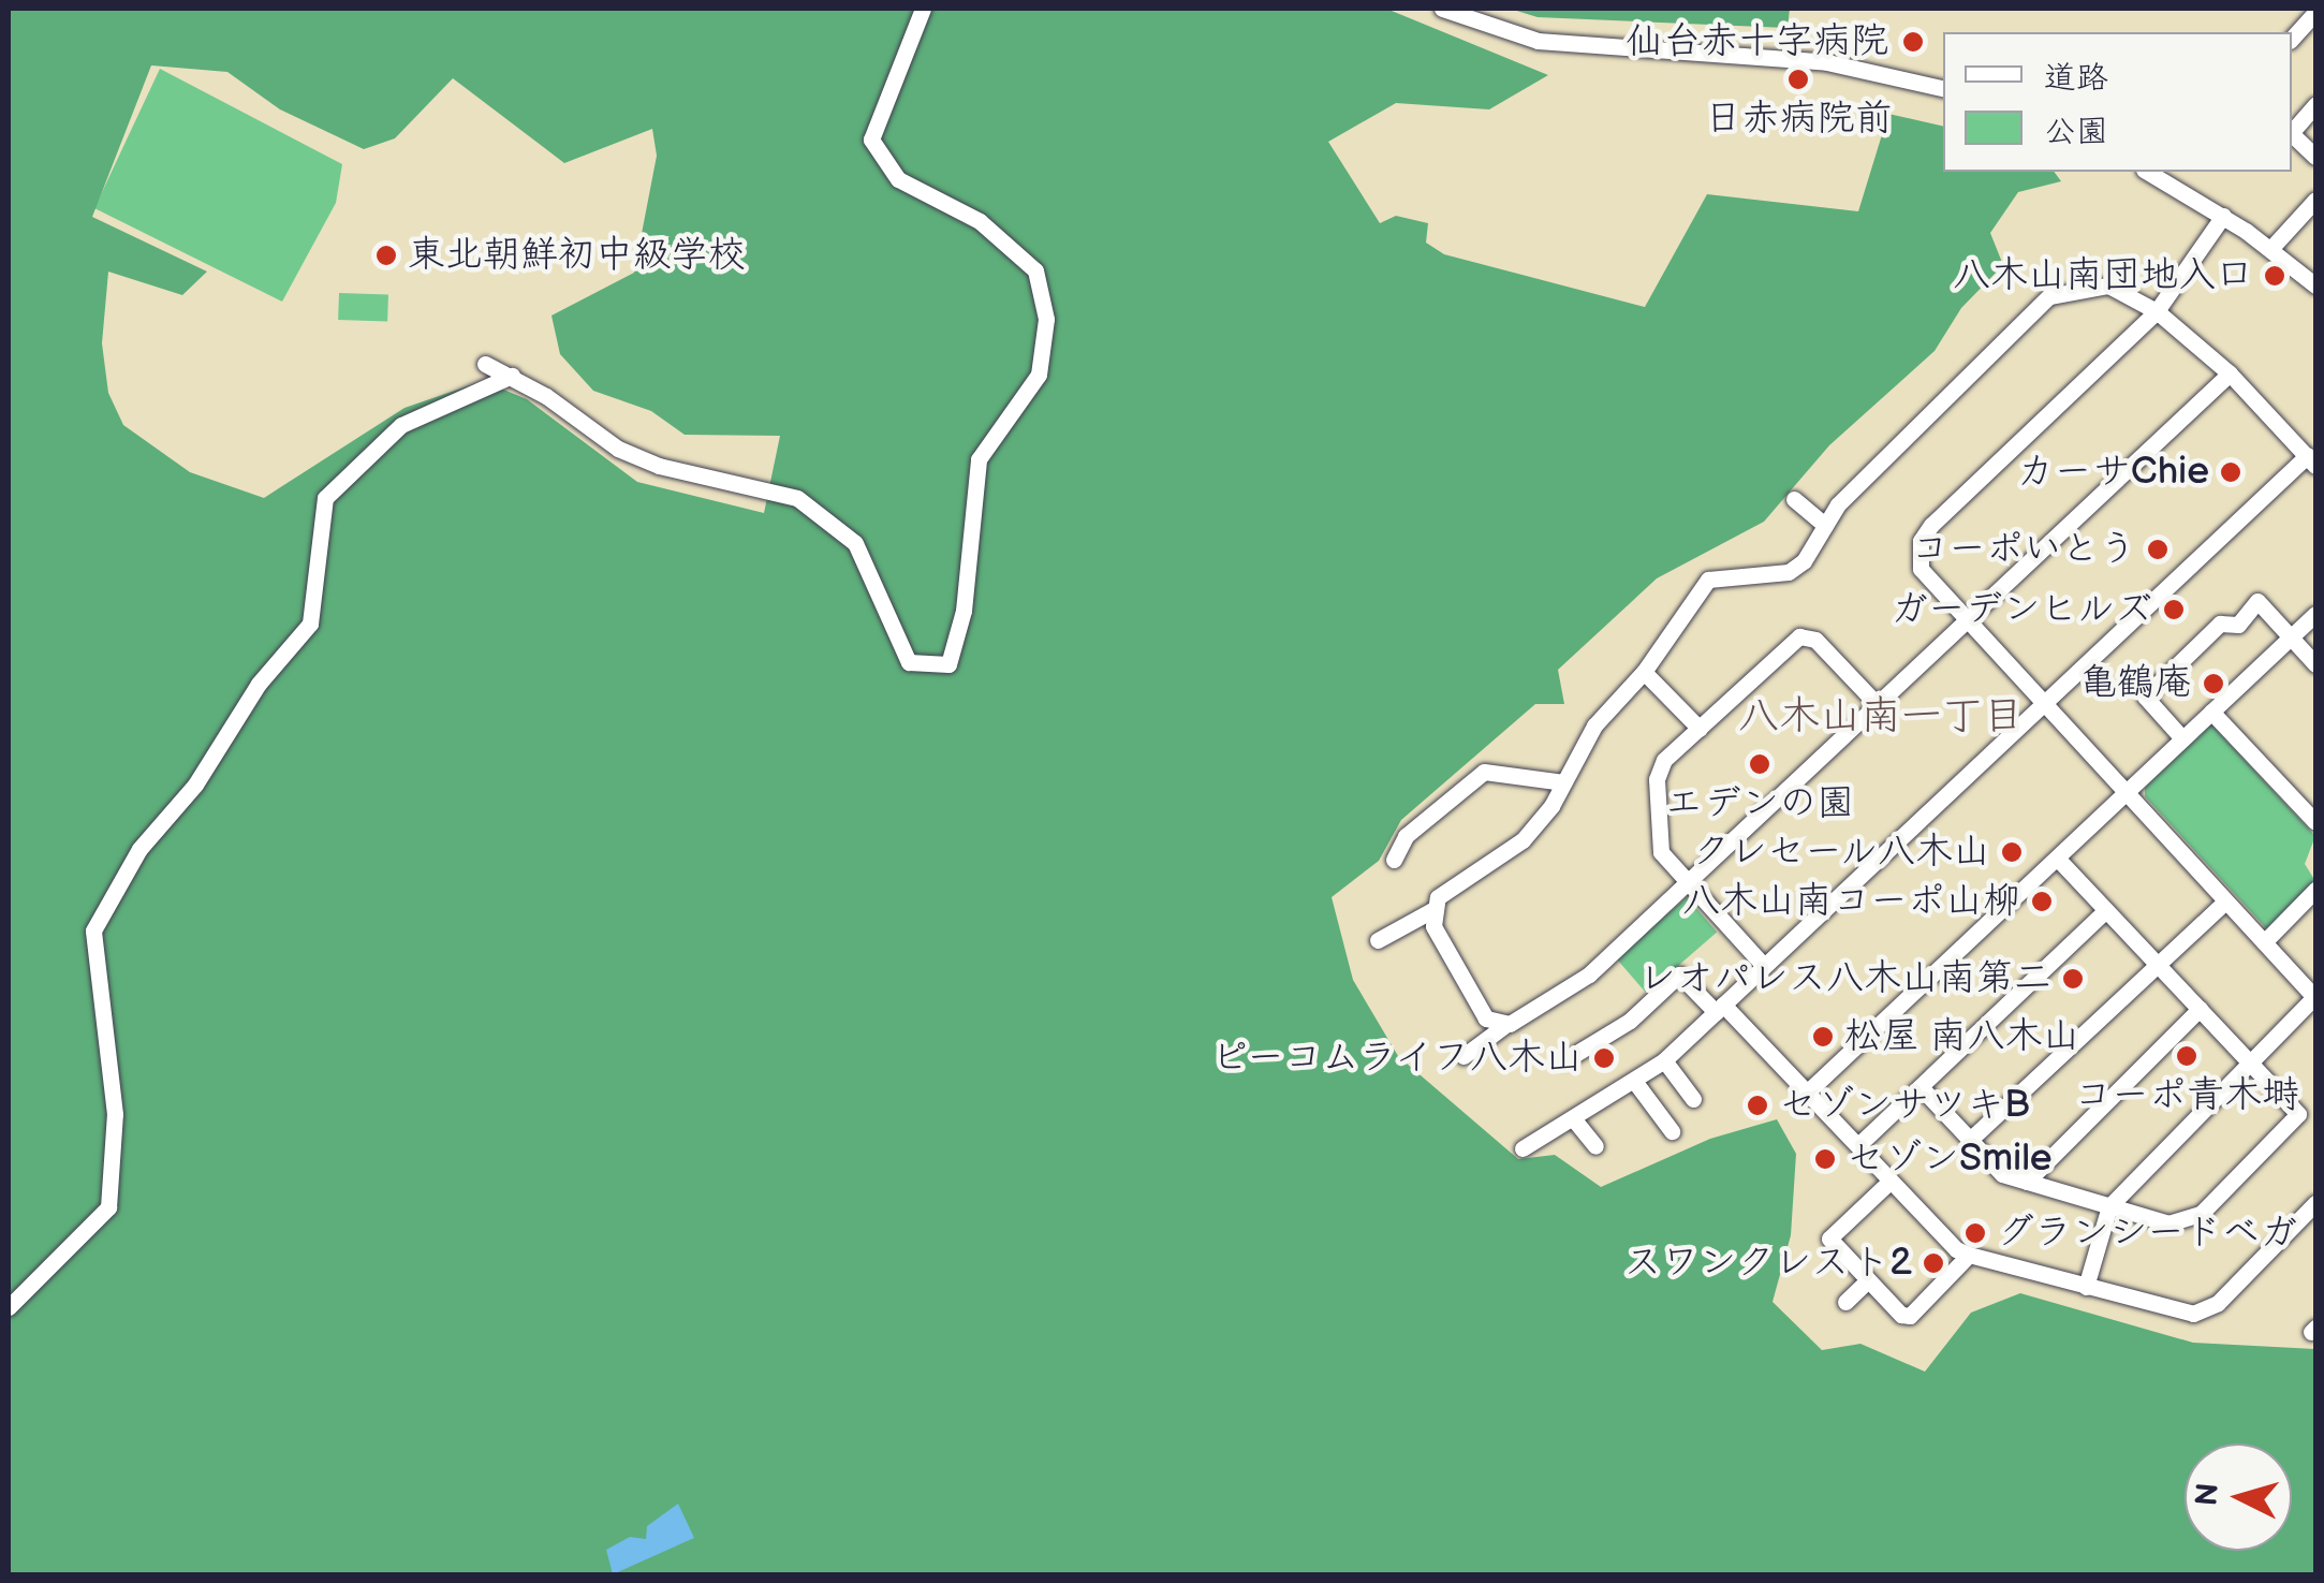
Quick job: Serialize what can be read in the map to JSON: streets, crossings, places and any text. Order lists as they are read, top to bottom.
{
  "districts": ["八木山南一丁目"],
  "places": [
    "仙台赤十字病院",
    "日赤病院前",
    "東北朝鮮初中級学校",
    "八木山南団地入口",
    "カーサChie",
    "コーポいとう",
    "ガーデンヒルズ",
    "亀鶴庵",
    "エデンの園",
    "クレセール八木山",
    "八木山南コーポ山柳",
    "レオパレス八木山南第二",
    "松屋 南八木山",
    "コーポ青木塒",
    "ピーコムライフ八木山",
    "セゾンサツキB",
    "セゾンSmile",
    "グランシードベガ",
    "スワンクレスト2"
  ],
  "legend": ["道路", "公園"],
  "north": "left"
}
